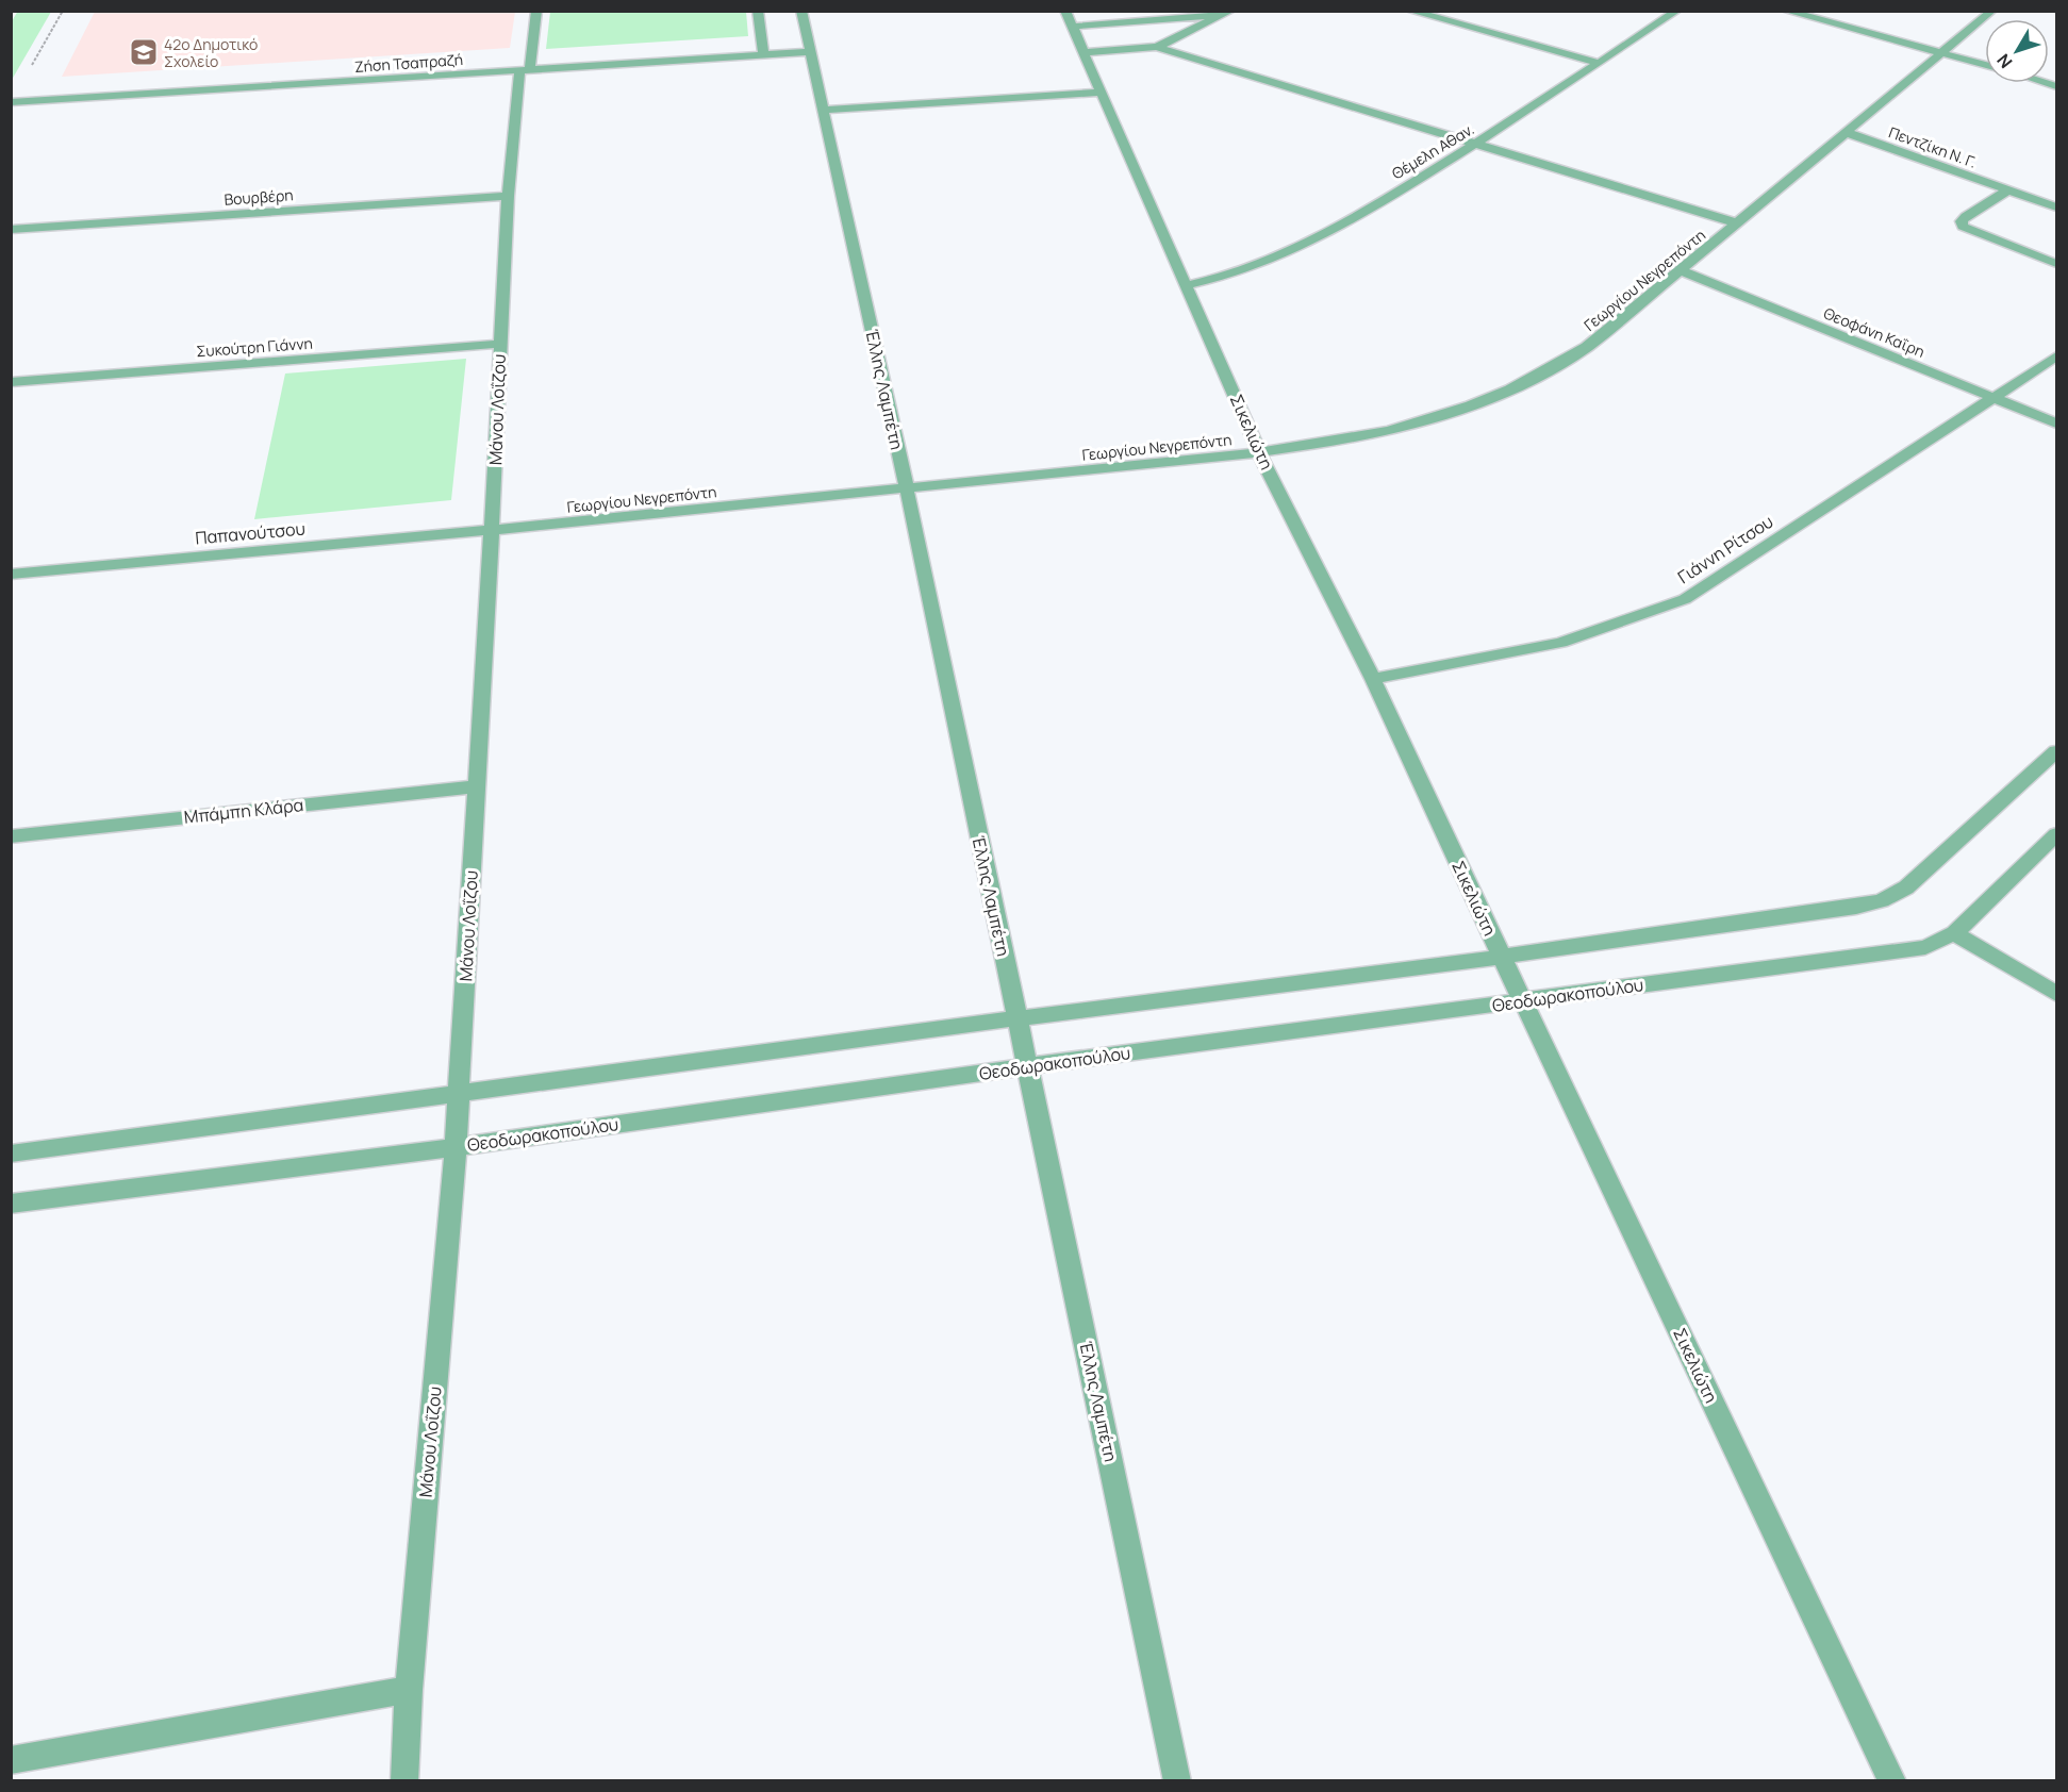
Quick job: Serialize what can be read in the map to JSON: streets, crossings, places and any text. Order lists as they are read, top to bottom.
{
  "streets": {
    "street": [
      "Ζήση Τσαπραζή",
      "Πεντζίκη Ν. Γ.",
      "Θέμελη Αθαν.",
      "Βουρβέρη",
      "Γεωργίου Νεγρεπόντη",
      "Θεοφάνη Καΐρη",
      "Συκούτρη Γιάννη",
      "Έλλης Λαμπέτη",
      "Μάνου Λοΐζου",
      "Σικελιώτη",
      "Παπανούτσου",
      "Γιάννη Ρίτσου",
      "Μπάμπη Κλάρα",
      "Θεοδωρακοπούλου"
    ]
  },
  "crossings": [
    ["Ζήση Τσαπραζή", "Έλλης Λαμπέτη"],
    ["Ζήση Τσαπραζή", "Μάνου Λοΐζου"],
    ["Πεντζίκη Ν. Γ.", "Γεωργίου Νεγρεπόντη"],
    ["Θέμελη Αθαν.", "Σικελιώτη"],
    ["Βουρβέρη", "Μάνου Λοΐζου"],
    ["Γεωργίου Νεγρεπόντη", "Θεοφάνη Καΐρη"],
    ["Γεωργίου Νεγρεπόντη", "Έλλης Λαμπέτη"],
    ["Γεωργίου Νεγρεπόντη", "Μάνου Λοΐζου"],
    ["Γεωργίου Νεγρεπόντη", "Σικελιώτη"],
    ["Γεωργίου Νεγρεπόντη", "Παπανούτσου"],
    ["Θεοφάνη Καΐρη", "Γιάννη Ρίτσου"],
    ["Συκούτρη Γιάννη", "Μάνου Λοΐζου"],
    ["Έλλης Λαμπέτη", "Θεοδωρακοπούλου"],
    ["Μάνου Λοΐζου", "Παπανούτσου"],
    ["Μάνου Λοΐζου", "Μπάμπη Κλάρα"],
    ["Μάνου Λοΐζου", "Θεοδωρακοπούλου"],
    ["Σικελιώτη", "Γιάννη Ρίτσου"],
    ["Σικελιώτη", "Θεοδωρακοπούλου"]
  ],
  "places": {
    "school or university": ["42ο Δημοτικό Σχολείο"]
  },
  "north": "bottom left"
}
